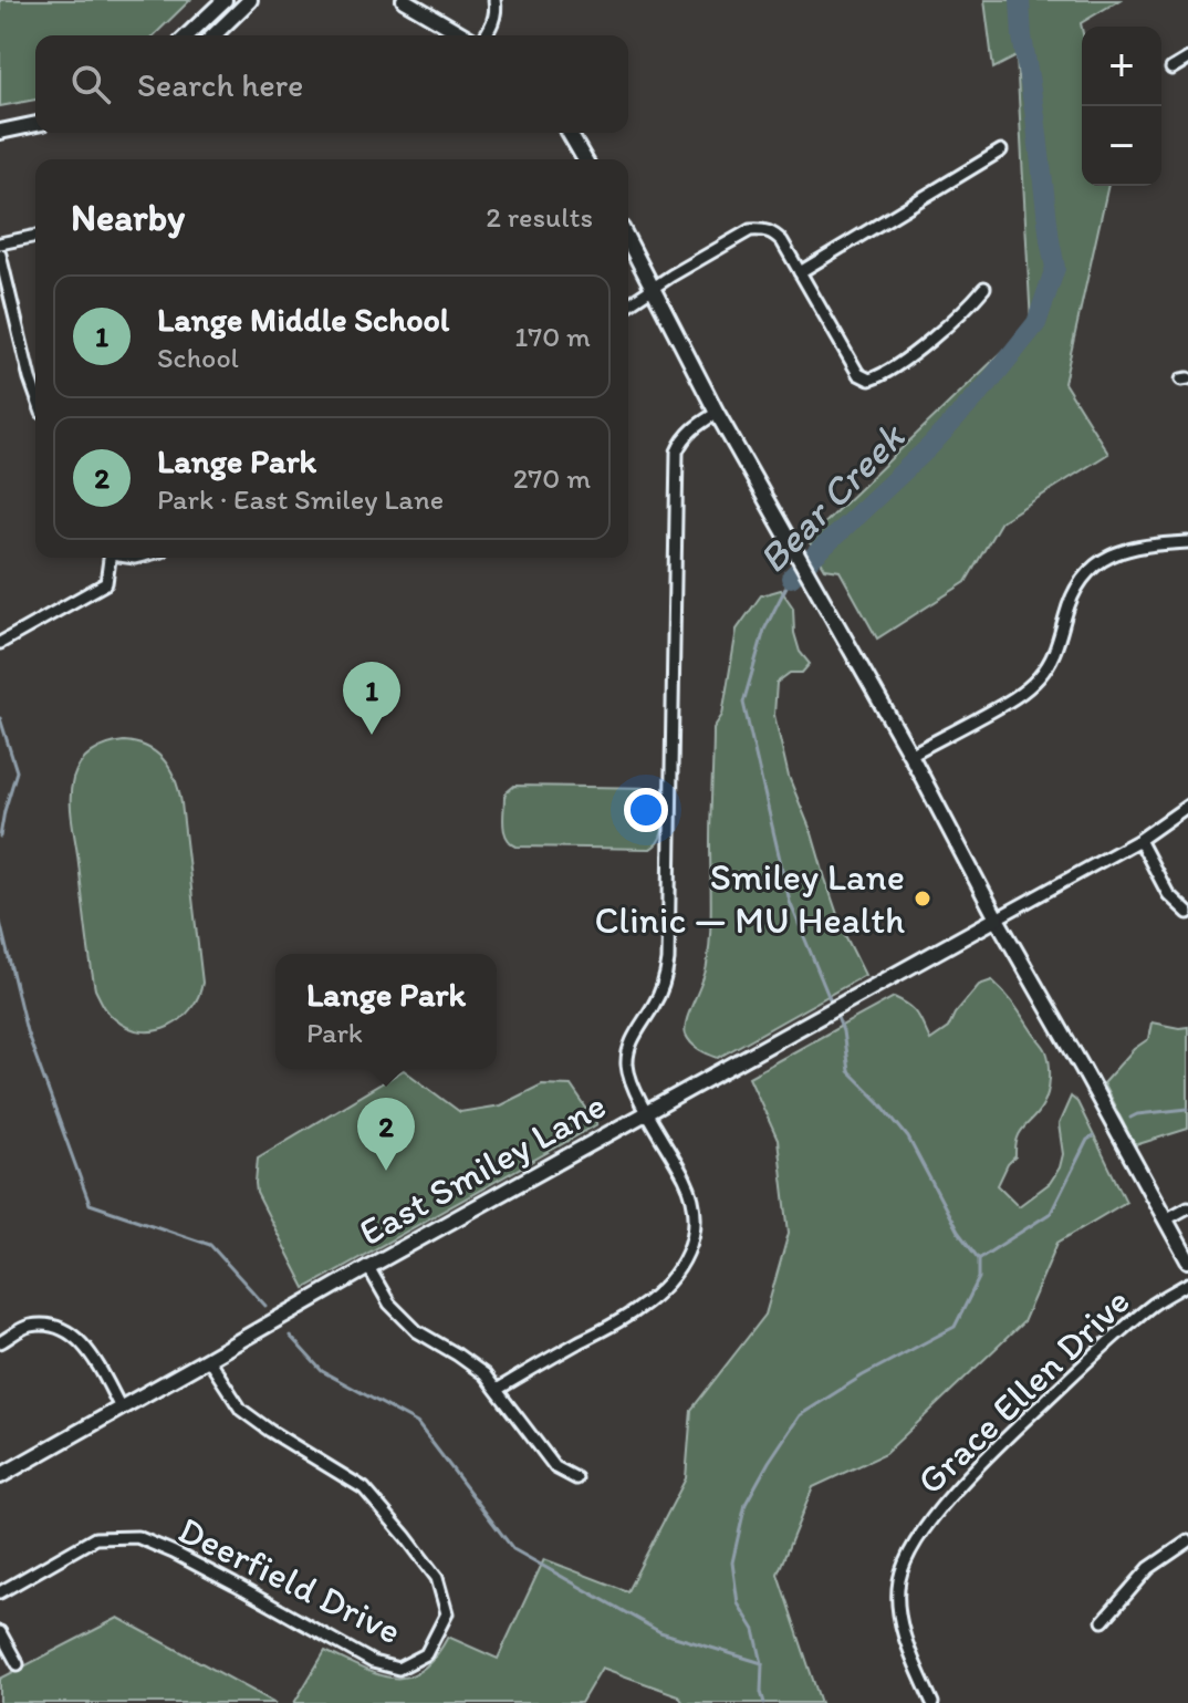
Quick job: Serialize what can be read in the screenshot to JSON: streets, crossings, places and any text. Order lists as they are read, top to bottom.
{
  "streets": {
    "street": ["East Smiley Lane", "Grace Ellen Drive", "Deerfield Drive"]
  },
  "crossings": [
    ["East Smiley Lane", "Deerfield Drive"]
  ],
  "water": ["Bear Creek"],
  "places": ["Smiley Lane Clinic — MU Health"],
  "page": {
    "map_buttons": ["+", "−"],
    "search": "Search here",
    "heading": ["Nearby", "2 results"],
    "list": [
      {
        "mark": "1",
        "name": "Lange Middle School",
        "note": "School",
        "value": "170 m"
      },
      {
        "mark": "2",
        "name": "Lange Park",
        "note": "Park · East Smiley Lane",
        "value": "270 m"
      }
    ],
    "pins": ["1", "2"],
    "popup": ["Lange Park", "Park"]
  }
}
